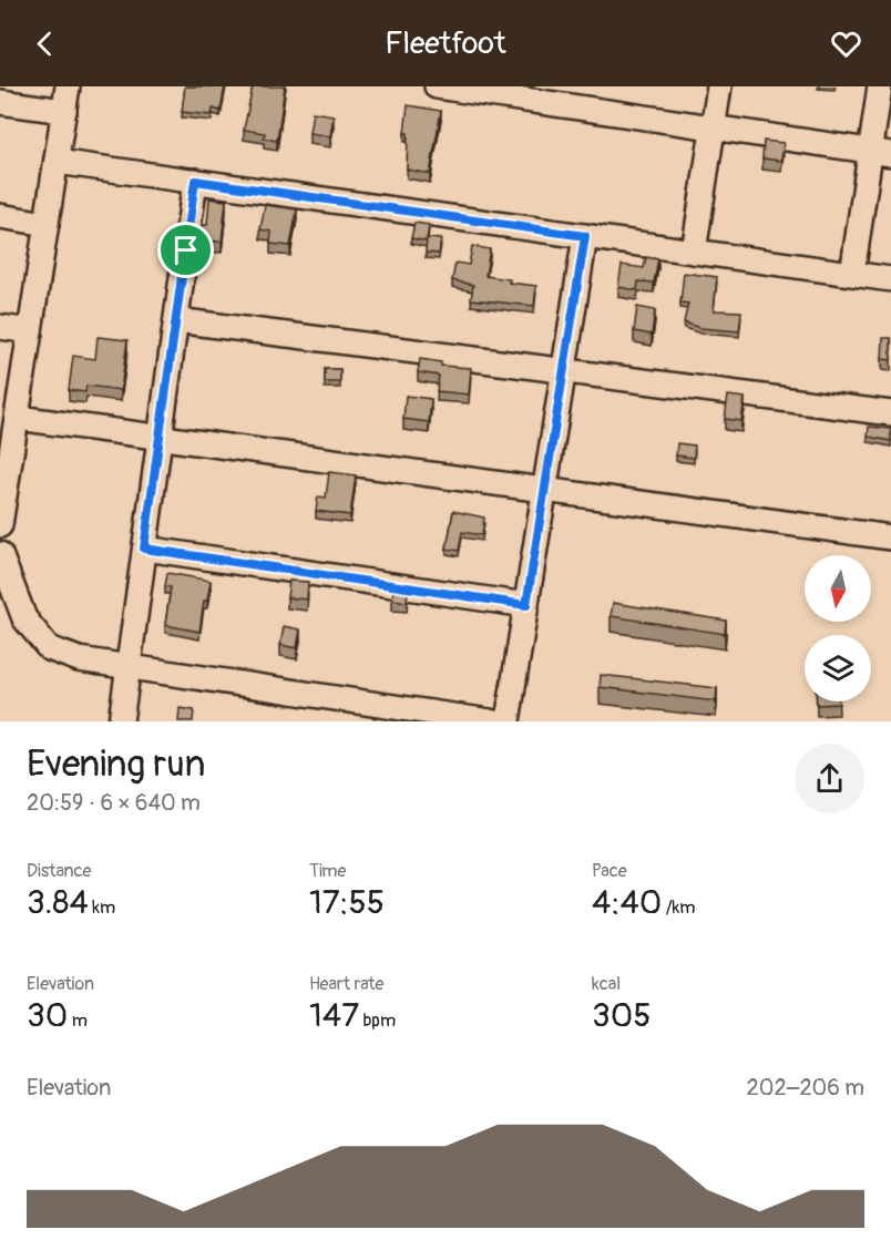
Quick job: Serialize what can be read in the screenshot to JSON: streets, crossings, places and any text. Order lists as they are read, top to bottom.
{
  "north": "bottom",
  "page": {
    "header": "Fleetfoot",
    "heading": ["Evening run", "20:59 · 6 × 640 m"],
    "stats": [
      ["Distance", "3.84 km"],
      ["Time", "17:55"],
      ["Pace", "4:40 /km"],
      ["Elevation", "30 m"],
      ["Heart rate", "147 bpm"],
      ["kcal", "305"]
    ],
    "chart": ["Elevation", "202–206 m"]
  }
}
